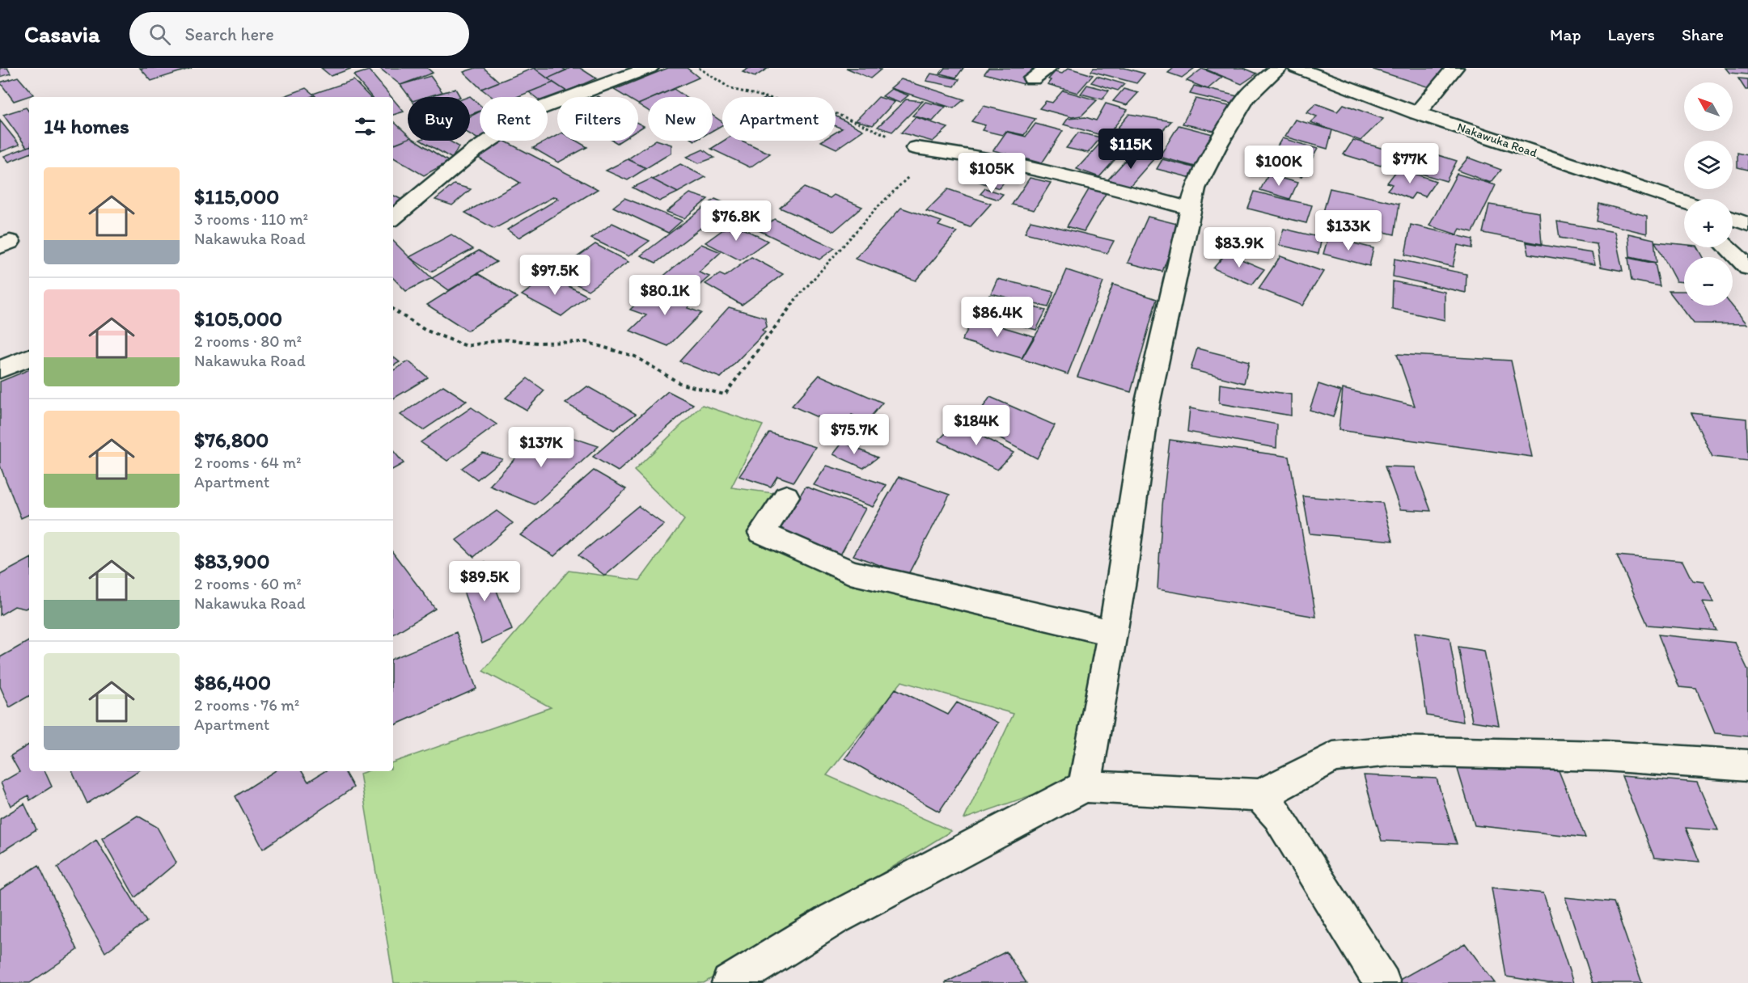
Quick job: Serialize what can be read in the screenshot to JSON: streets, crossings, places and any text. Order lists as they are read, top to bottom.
{
  "streets": {
    "street": ["Nakawuka Road"]
  },
  "north": "top left",
  "page": {
    "header": "Casavia",
    "search": "Search here",
    "nav": ["Map", "Layers", "Share"],
    "map_buttons": ["+", "−"],
    "chip": [
      "Buy",
      "Rent",
      "Filters",
      "New",
      "Apartment"
    ],
    "heading": "14 homes",
    "price": [
      "$115K",
      "$77K",
      "$100K",
      "$105K",
      "$76.8K",
      "$133K",
      "$83.9K",
      "$97.5K",
      "$80.1K",
      "$86.4K",
      "$184K",
      "$75.7K",
      "$137K",
      "$89.5K"
    ],
    "list": [
      {
        "name": "$115,000",
        "note": "3 rooms · 110 m² · Nakawuka Road"
      },
      {
        "name": "$105,000",
        "note": "2 rooms · 80 m² · Nakawuka Road"
      },
      {
        "name": "$76,800",
        "note": "2 rooms · 64 m² · Apartment"
      },
      {
        "name": "$83,900",
        "note": "2 rooms · 60 m² · Nakawuka Road"
      },
      {
        "name": "$86,400",
        "note": "2 rooms · 76 m² · Apartment"
      }
    ]
  }
}
